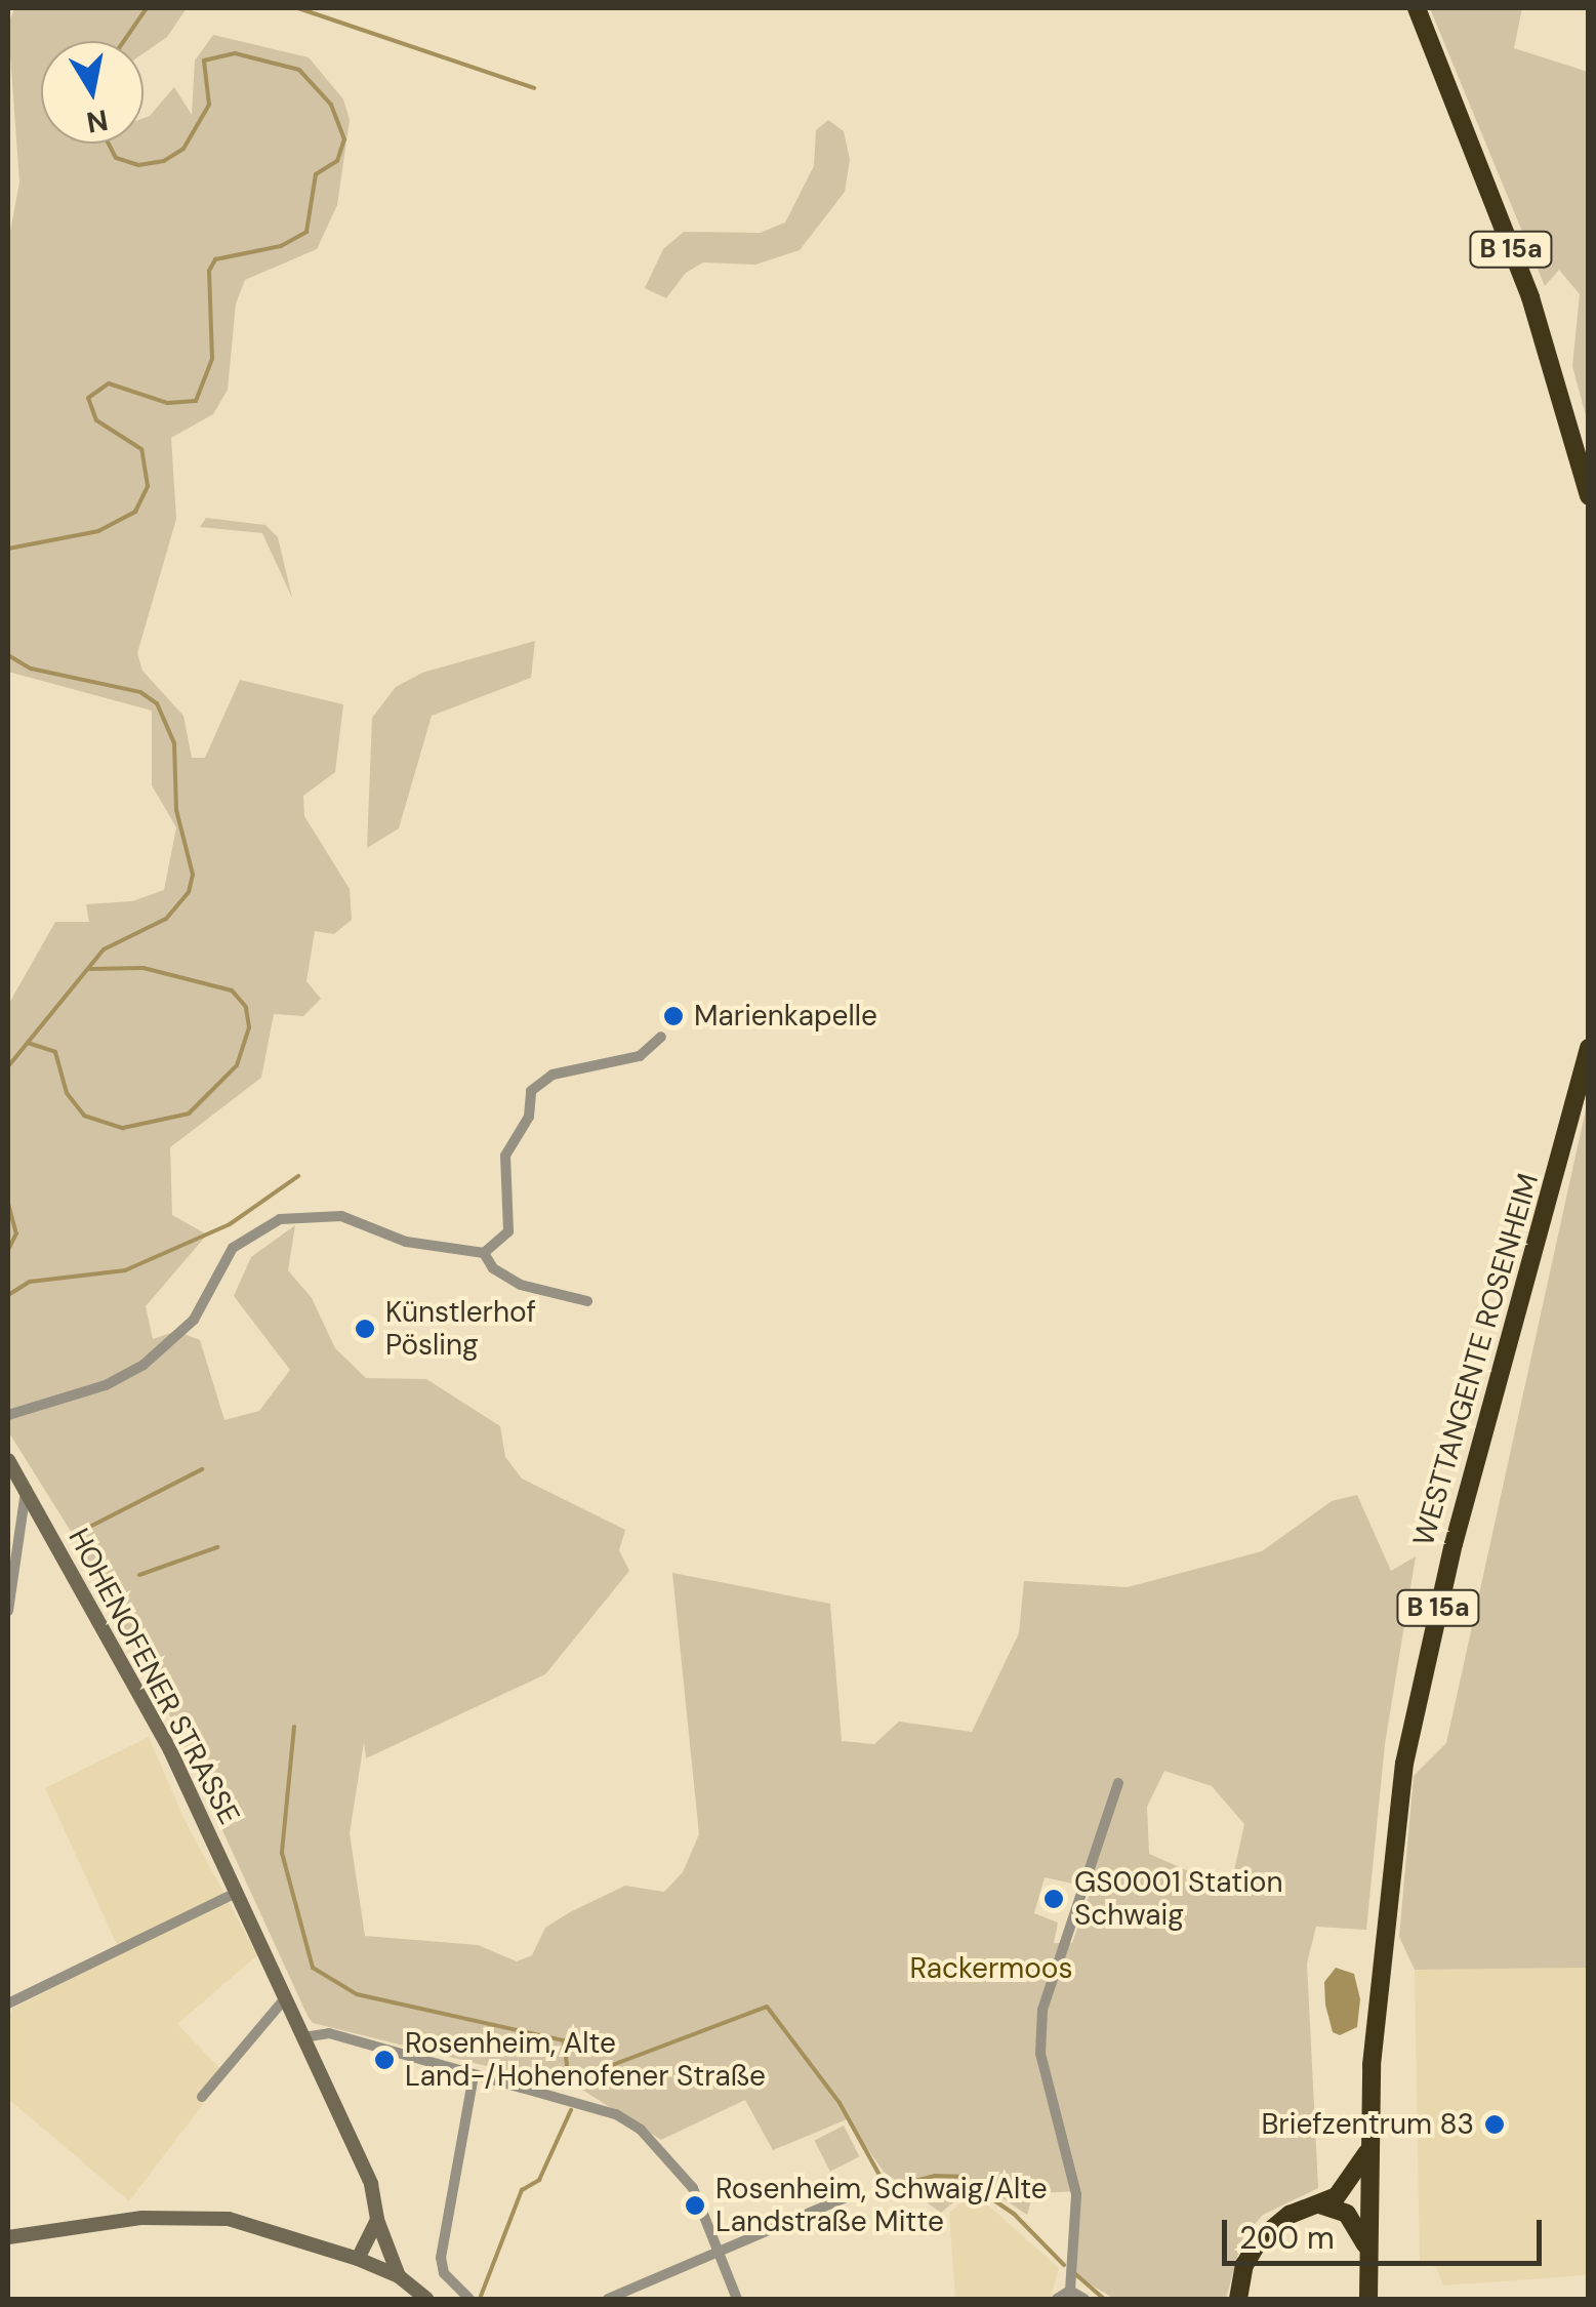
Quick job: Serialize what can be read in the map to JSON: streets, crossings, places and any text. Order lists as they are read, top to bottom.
{
  "streets": {
    "highway": ["B 15a", "WESTTANGENTE ROSENHEIM"],
    "main road": ["HOHENOFENER STRASSE"]
  },
  "parks": ["Rackermoos"],
  "places": [
    "Marienkapelle",
    "Künstlerhof Pösling",
    "GS0001 Station Schwaig",
    "Rosenheim, Alte Land-/Hohenofener Straße",
    "Briefzentrum 83",
    "Rosenheim, Schwaig/Alte Landstraße Mitte"
  ],
  "scale_bar": "200 m",
  "north": "bottom"
}
